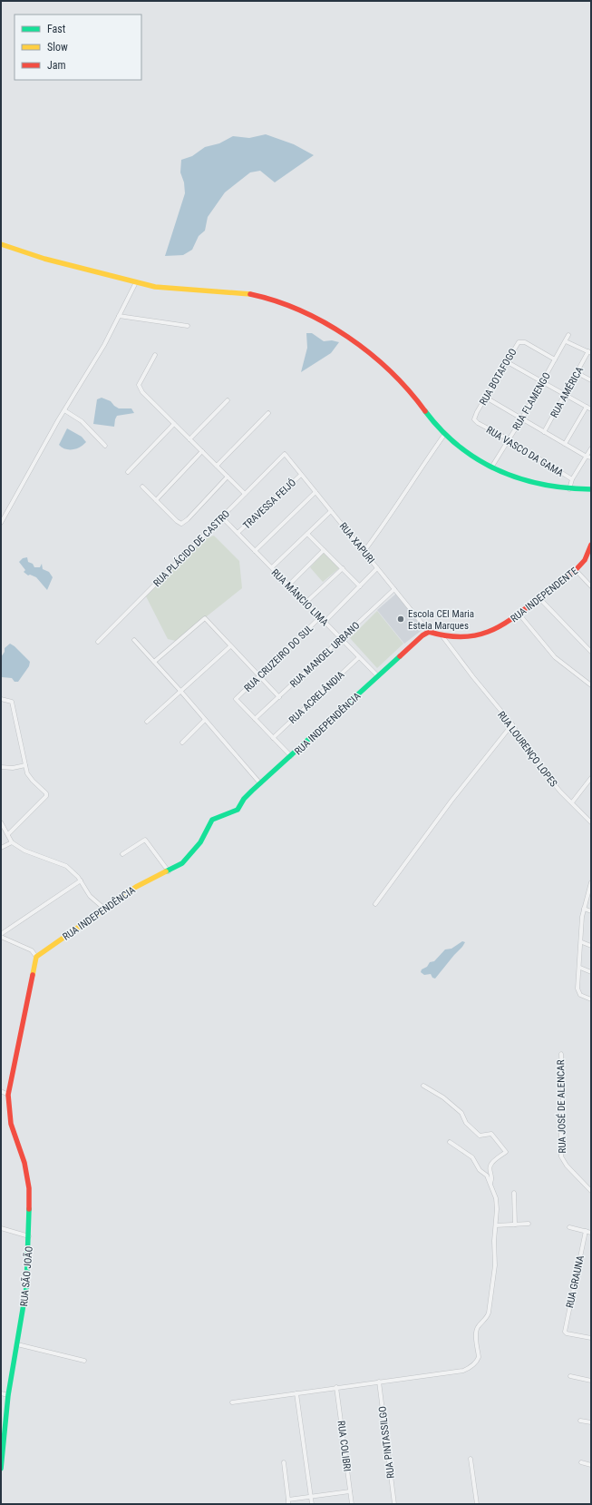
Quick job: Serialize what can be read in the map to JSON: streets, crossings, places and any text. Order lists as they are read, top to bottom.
{
  "streets": {
    "street": [
      "RUA BOTAFOGO",
      "RUA AMÉRICA",
      "RUA FLAMENGO",
      "RUA VASCO DA GAMA",
      "TRAVESSA FEIJÓ",
      "RUA XAPURI",
      "RUA PLÁCIDO DE CASTRO",
      "RUA INDEPENDENTE",
      "RUA MÂNCIO LIMA",
      "RUA MANOEL URBANO",
      "RUA CRUZEIRO DO SUL",
      "RUA ACRELÂNDIA",
      "RUA INDEPENDÊNCIA",
      "RUA LOURENÇO LOPES",
      "RUA JOSÉ DE ALENCAR",
      "RUA SÃO JOÃO",
      "RUA GRAUNA",
      "RUA PINTASSILGO",
      "RUA COLIBRI"
    ]
  },
  "crossings": [
    ["RUA BOTAFOGO", "RUA FLAMENGO"],
    ["RUA BOTAFOGO", "RUA VASCO DA GAMA"],
    ["RUA FLAMENGO", "RUA VASCO DA GAMA"],
    ["TRAVESSA FEIJÓ", "RUA XAPURI"],
    ["TRAVESSA FEIJÓ", "RUA MÂNCIO LIMA"],
    ["RUA XAPURI", "RUA PLÁCIDO DE CASTRO"],
    ["RUA XAPURI", "RUA MANOEL URBANO"],
    ["RUA XAPURI", "RUA CRUZEIRO DO SUL"],
    ["RUA XAPURI", "RUA INDEPENDÊNCIA"],
    ["RUA PLÁCIDO DE CASTRO", "RUA MÂNCIO LIMA"],
    ["RUA INDEPENDENTE", "RUA LOURENÇO LOPES"],
    ["RUA MÂNCIO LIMA", "RUA MANOEL URBANO"],
    ["RUA MÂNCIO LIMA", "RUA CRUZEIRO DO SUL"],
    ["RUA MÂNCIO LIMA", "RUA ACRELÂNDIA"],
    ["RUA MÂNCIO LIMA", "RUA INDEPENDÊNCIA"],
    ["RUA MANOEL URBANO", "RUA CRUZEIRO DO SUL"],
    ["RUA INDEPENDÊNCIA", "RUA SÃO JOÃO"]
  ],
  "places": ["Escola CEI Maria Estela Marques"],
  "legend": ["Fast", "Slow", "Jam"]
}
